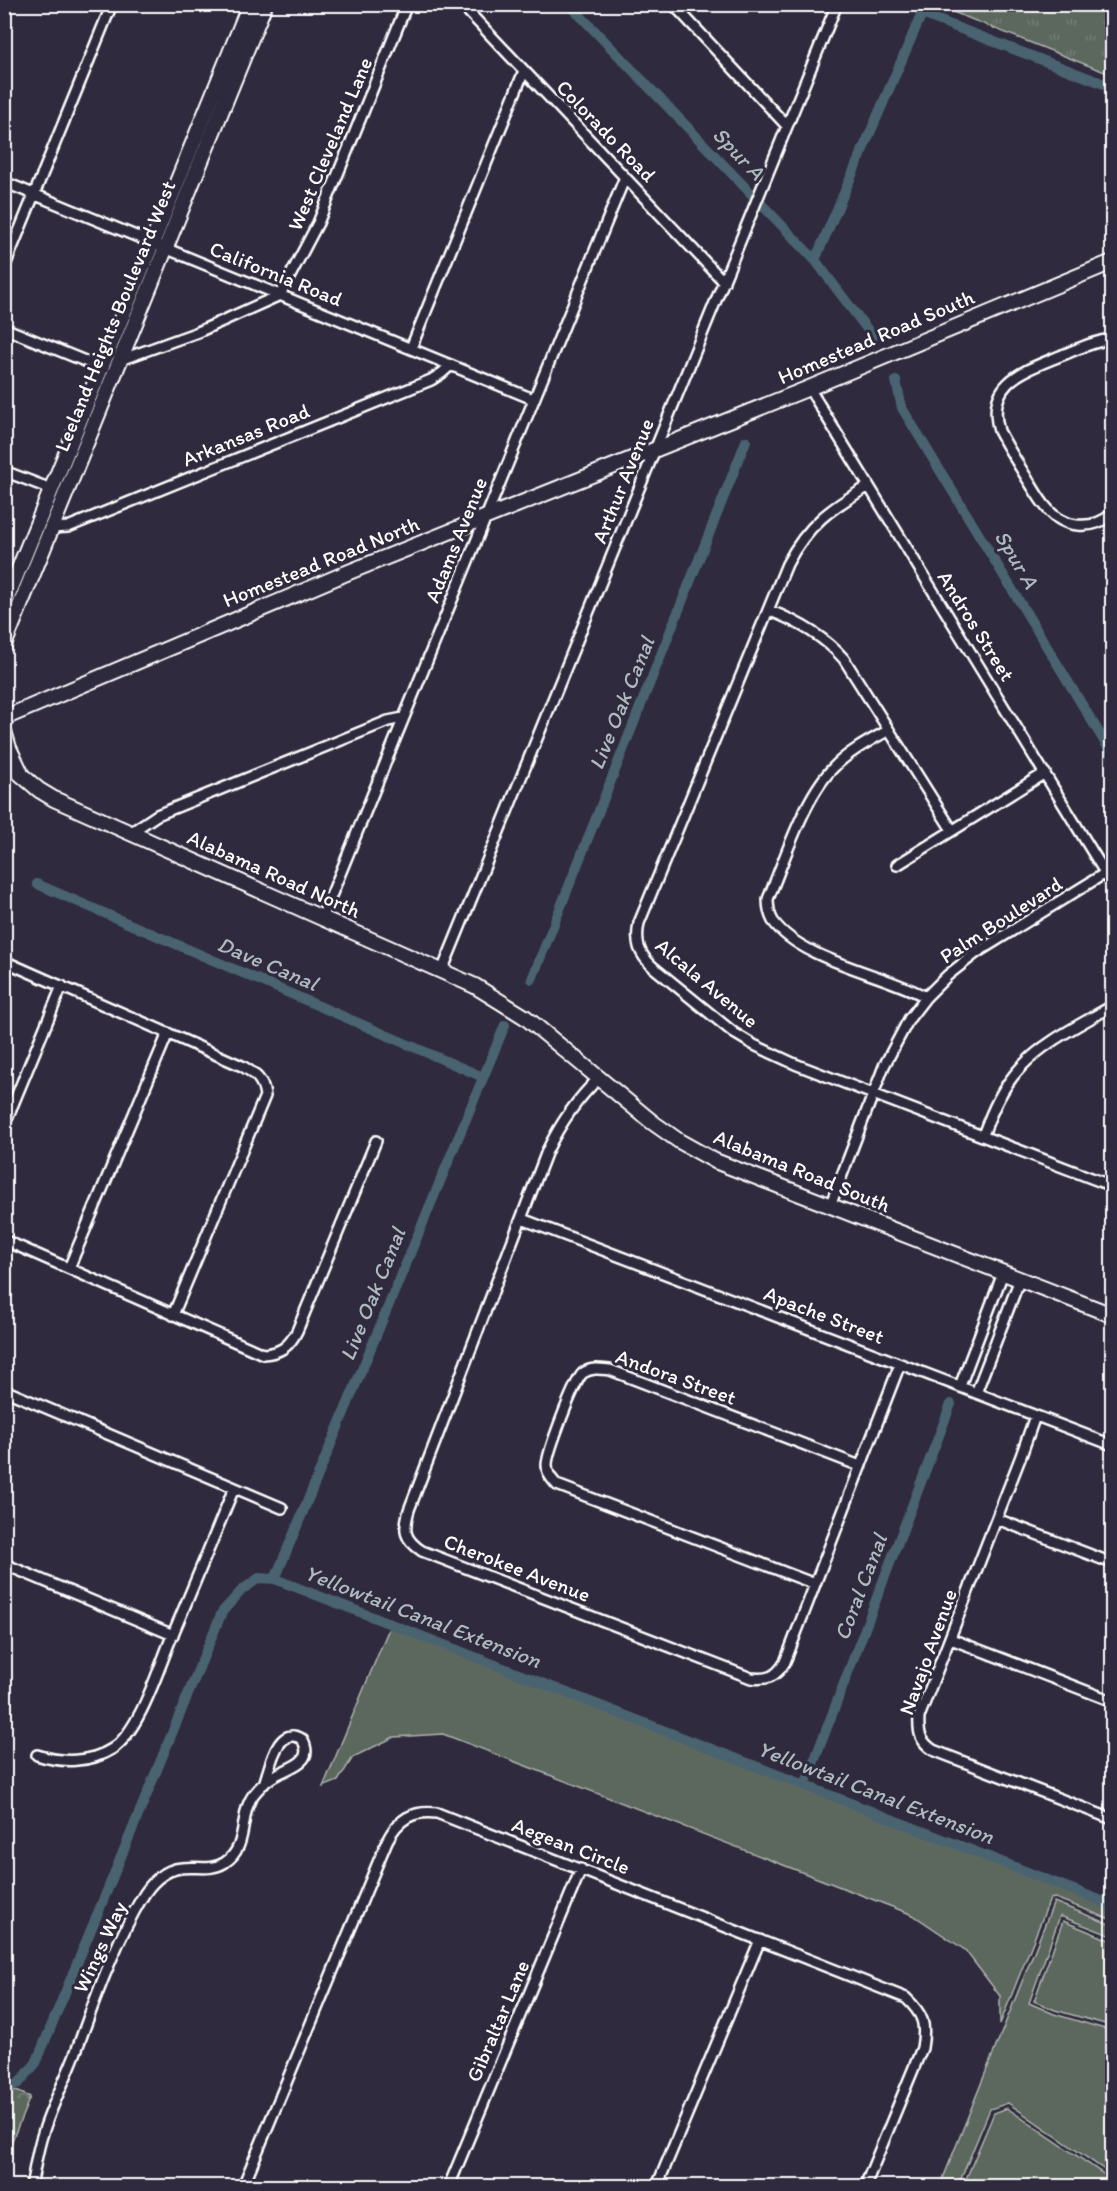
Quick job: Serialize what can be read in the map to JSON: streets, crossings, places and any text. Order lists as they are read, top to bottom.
{
  "streets": {
    "main road": [
      "Leeland Heights Boulevard West",
      "Homestead Road South",
      "Homestead Road North",
      "Alabama Road North",
      "Alabama Road South"
    ],
    "street": [
      "Colorado Road",
      "West Cleveland Lane",
      "California Road",
      "Arkansas Road",
      "Arthur Avenue",
      "Adams Avenue",
      "Andros Street",
      "Palm Boulevard",
      "Alcala Avenue",
      "Apache Street",
      "Andora Street",
      "Cherokee Avenue",
      "Navajo Avenue",
      "Aegean Circle",
      "Wings Way",
      "Gibraltar Lane"
    ]
  },
  "crossings": [
    ["Colorado Road", "Arthur Avenue"],
    ["Colorado Road", "Adams Avenue"],
    ["West Cleveland Lane", "California Road"],
    ["California Road", "Leeland Heights Boulevard West"],
    ["California Road", "Arkansas Road"],
    ["California Road", "Adams Avenue"],
    ["Leeland Heights Boulevard West", "Arkansas Road"],
    ["Homestead Road South", "Arthur Avenue"],
    ["Homestead Road South", "Homestead Road North"],
    ["Homestead Road South", "Andros Street"],
    ["Arthur Avenue", "Homestead Road North"],
    ["Arthur Avenue", "Alabama Road North"],
    ["Adams Avenue", "Homestead Road North"],
    ["Adams Avenue", "Alabama Road North"],
    ["Andros Street", "Palm Boulevard"],
    ["Andros Street", "Alcala Avenue"],
    ["Alabama Road North", "Alabama Road South"],
    ["Palm Boulevard", "Alcala Avenue"],
    ["Palm Boulevard", "Alabama Road South"],
    ["Alabama Road South", "Cherokee Avenue"],
    ["Apache Street", "Cherokee Avenue"],
    ["Apache Street", "Navajo Avenue"],
    ["Andora Street", "Cherokee Avenue"],
    ["Aegean Circle", "Gibraltar Lane"]
  ],
  "water": [
    "Spur A",
    "Live Oak Canal",
    "Dave Canal",
    "Coral Canal",
    "Yellowtail Canal Extension"
  ]
}
